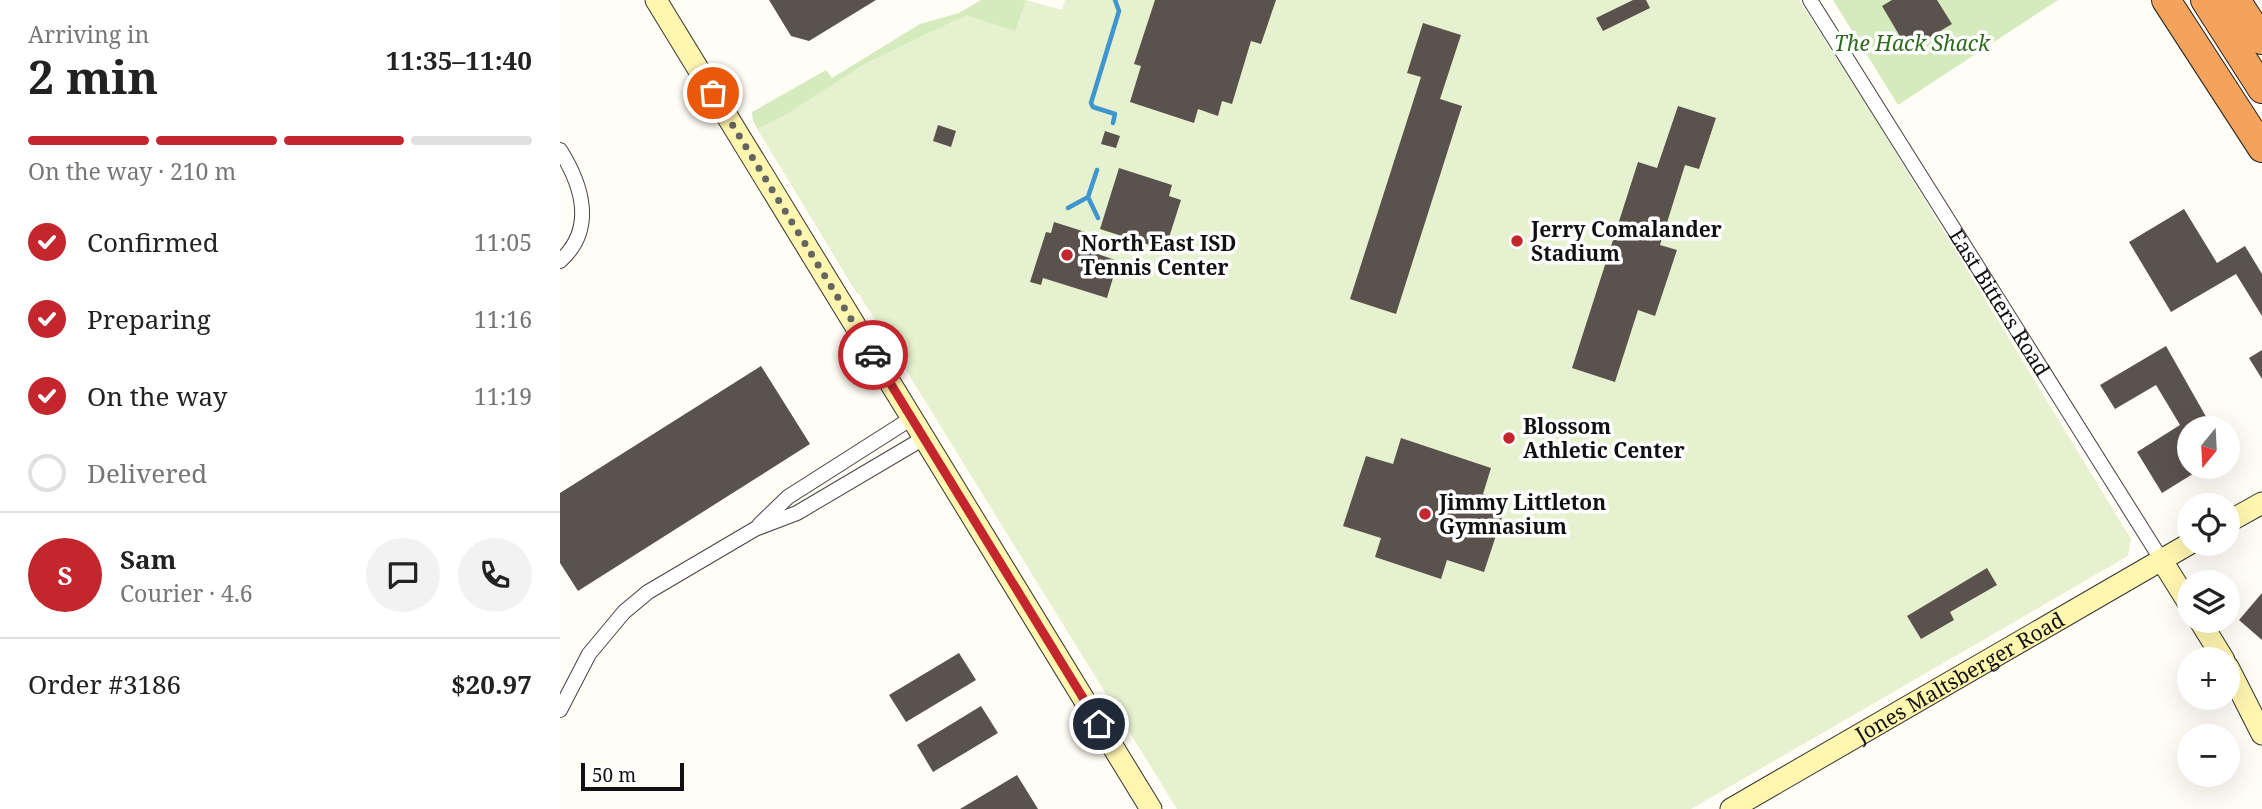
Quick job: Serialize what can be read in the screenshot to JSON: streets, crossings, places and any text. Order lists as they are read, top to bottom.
{
  "streets": {
    "main road": ["East Bitters Road", "Jones Maltsberger Road"]
  },
  "crossings": [
    ["East Bitters Road", "Jones Maltsberger Road"]
  ],
  "parks": ["The Hack Shack"],
  "places": [
    "Jerry Comalander Stadium",
    "North East ISD Tennis Center",
    "Blossom Athletic Center",
    "Jimmy Littleton Gymnasium"
  ],
  "scale_bar": "50 m",
  "north": "bottom",
  "page": {
    "heading": ["2 min", "Arriving in", "11:35–11:40"],
    "panel": [
      "Sam",
      "Courier · 4.6",
      "Order #3186",
      "$20.97"
    ],
    "bar": "On the way · 210 m",
    "list": [
      ["Confirmed", "11:05"],
      ["Preparing", "11:16"],
      ["On the way", "11:19"],
      "Delivered"
    ],
    "map_buttons": ["+", "−"],
    "round": "S",
    "scale": "50 m"
  }
}
